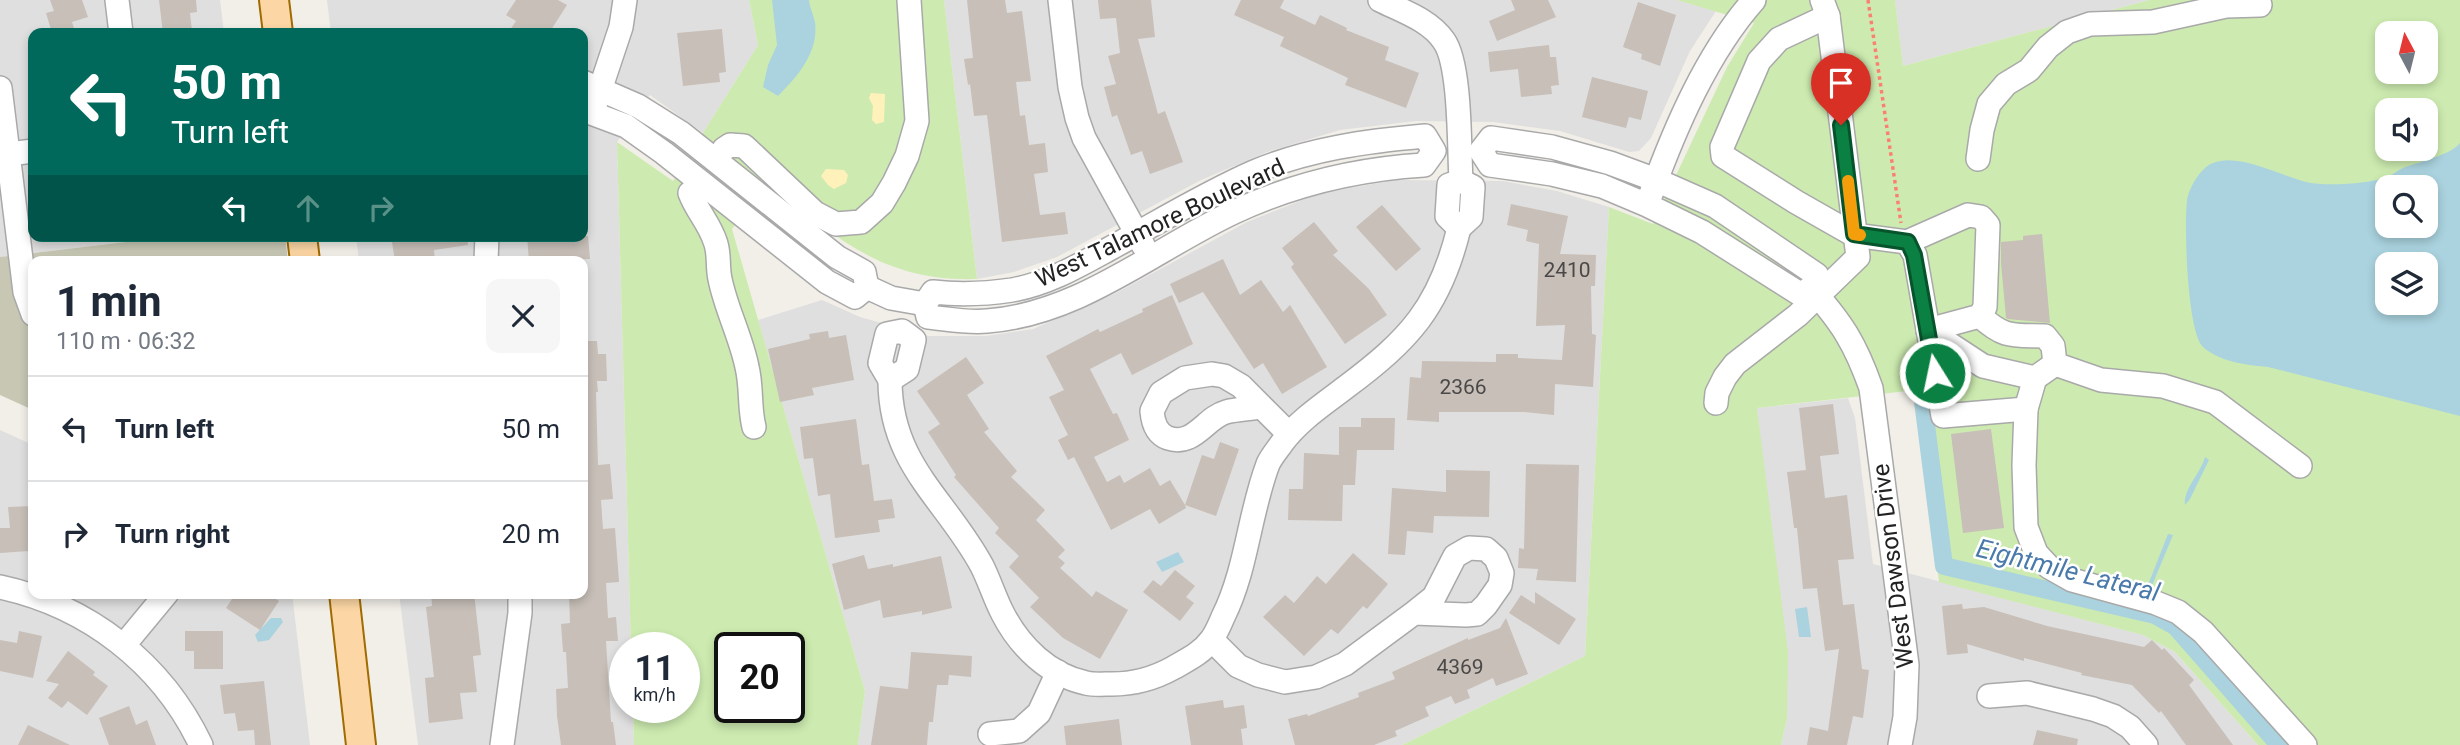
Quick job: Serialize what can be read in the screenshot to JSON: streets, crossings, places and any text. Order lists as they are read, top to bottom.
{
  "streets": {
    "street": ["West Talamore Boulevard", "West Dawson Drive"]
  },
  "crossings": [
    ["West Talamore Boulevard", "West Dawson Drive"]
  ],
  "water": ["Eightmile Lateral"],
  "house_numbers": ["2410", "2366", "4369"],
  "north": "top",
  "page": {
    "turn": ["50 m", "Turn left"],
    "heading": ["1 min", "110 m · 06:32"],
    "list": [
      {
        "name": "Turn left",
        "value": "50 m"
      },
      {
        "name": "Turn right",
        "value": "20 m"
      }
    ],
    "speed": "11 km/h",
    "limit": "20"
  }
}
